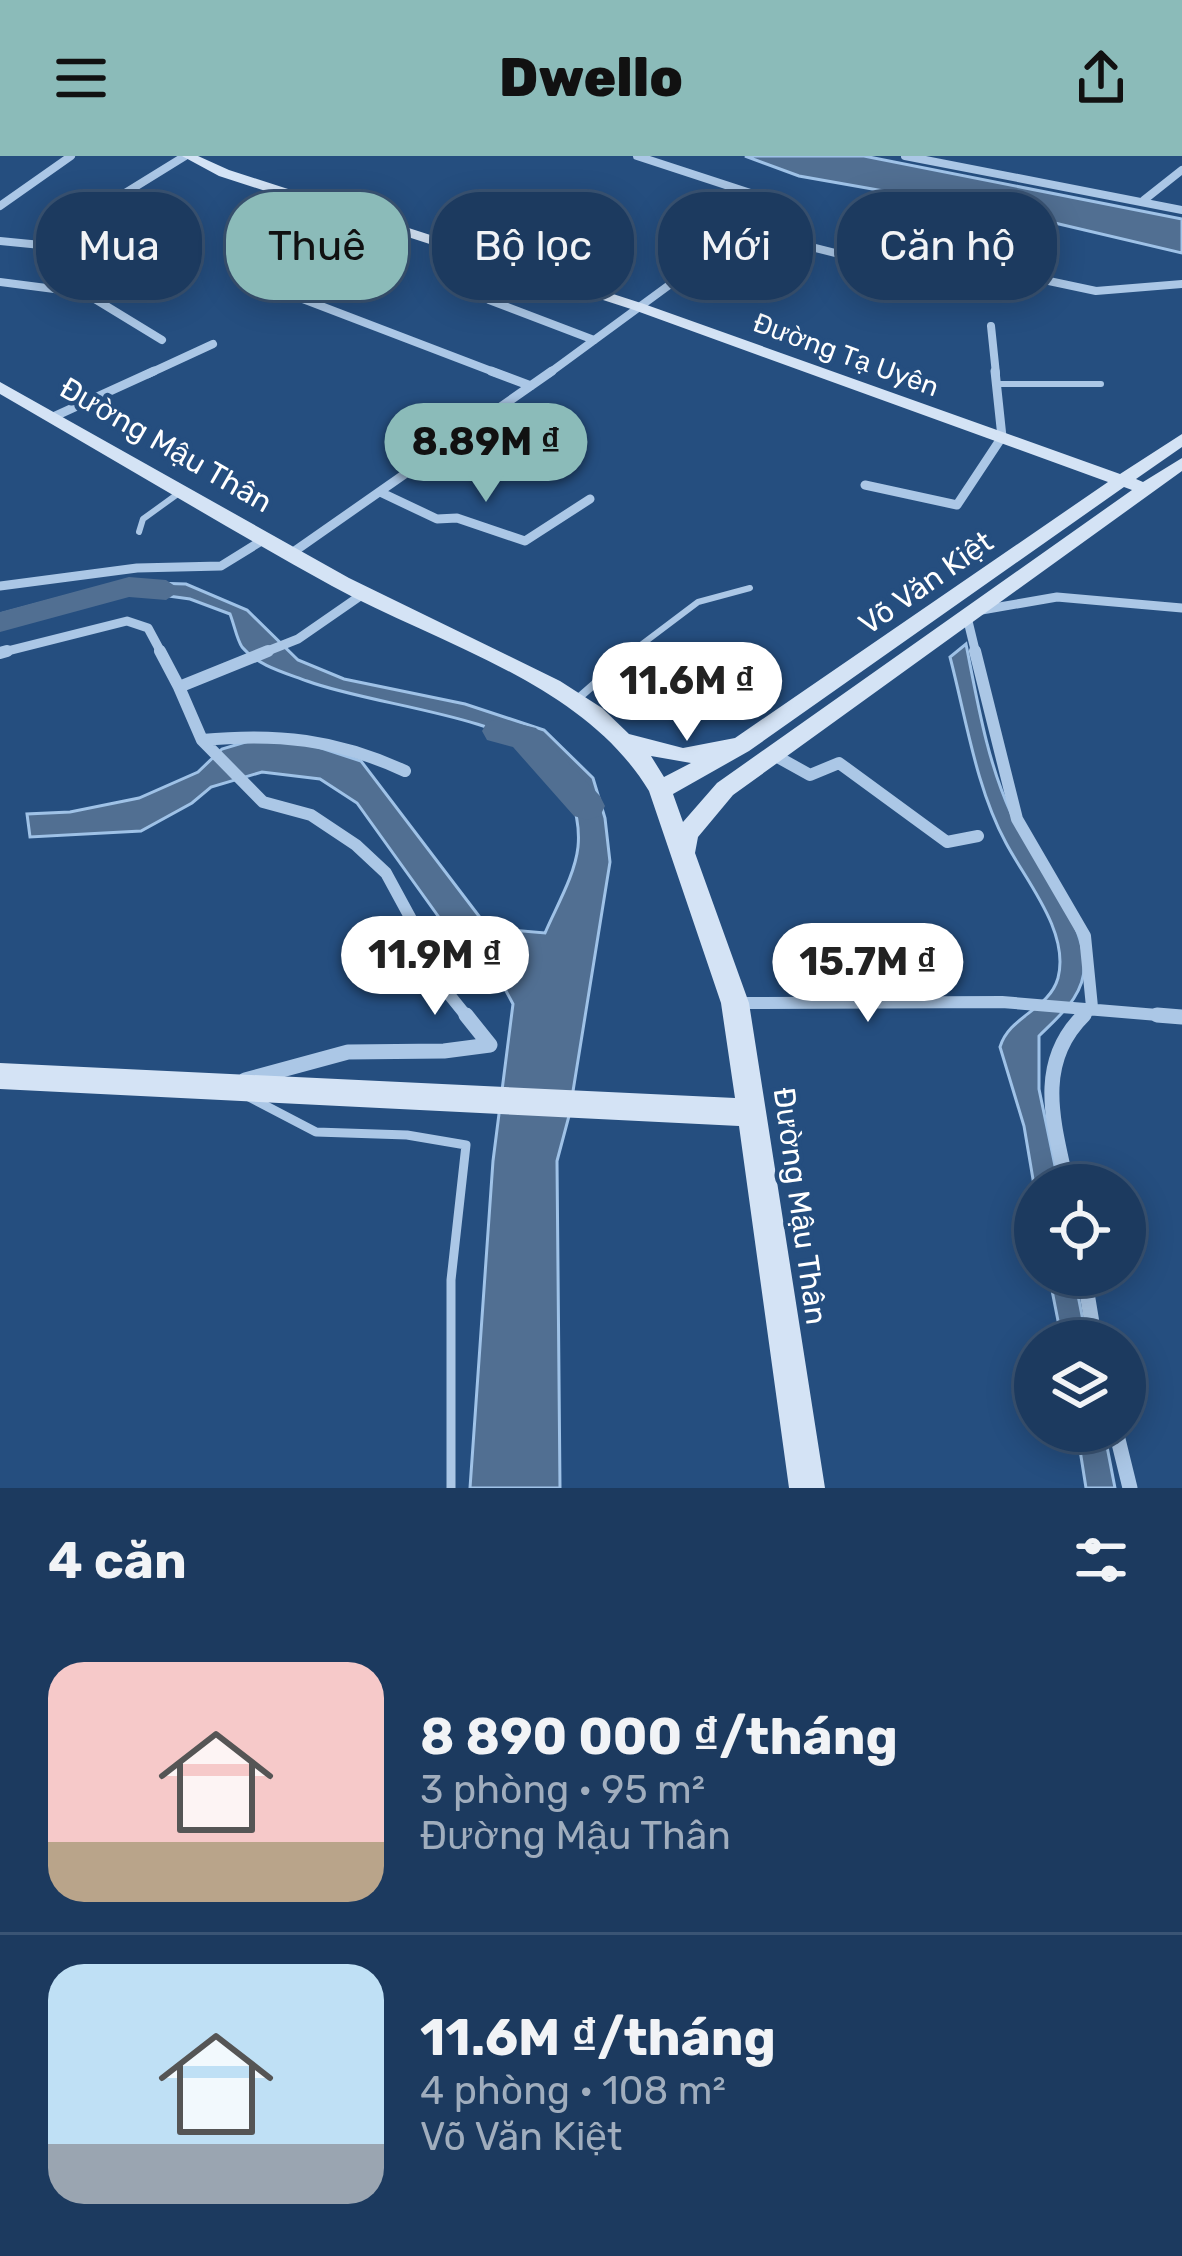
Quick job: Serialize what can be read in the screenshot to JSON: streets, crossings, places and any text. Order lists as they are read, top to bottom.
{
  "streets": {
    "main road": ["Đường Tạ Uyên", "Đường Mậu Thân", "Võ Văn Kiệt"]
  },
  "crossings": [
    ["Đường Tạ Uyên", "Võ Văn Kiệt"],
    ["Đường Mậu Thân", "Võ Văn Kiệt"]
  ],
  "page": {
    "header": "Dwello",
    "chip": [
      "Mua",
      "Thuê",
      "Bộ lọc",
      "Mới",
      "Căn hộ"
    ],
    "price": [
      "8.89M ₫",
      "11.6M ₫",
      "11.9M ₫",
      "15.7M ₫"
    ],
    "heading": "4 căn",
    "list": [
      {
        "name": "8 890 000 ₫/tháng",
        "note": "3 phòng · 95 m² · Đường Mậu Thân"
      },
      {
        "name": "11.6M ₫/tháng",
        "note": "4 phòng · 108 m² · Võ Văn Kiệt"
      }
    ]
  }
}
